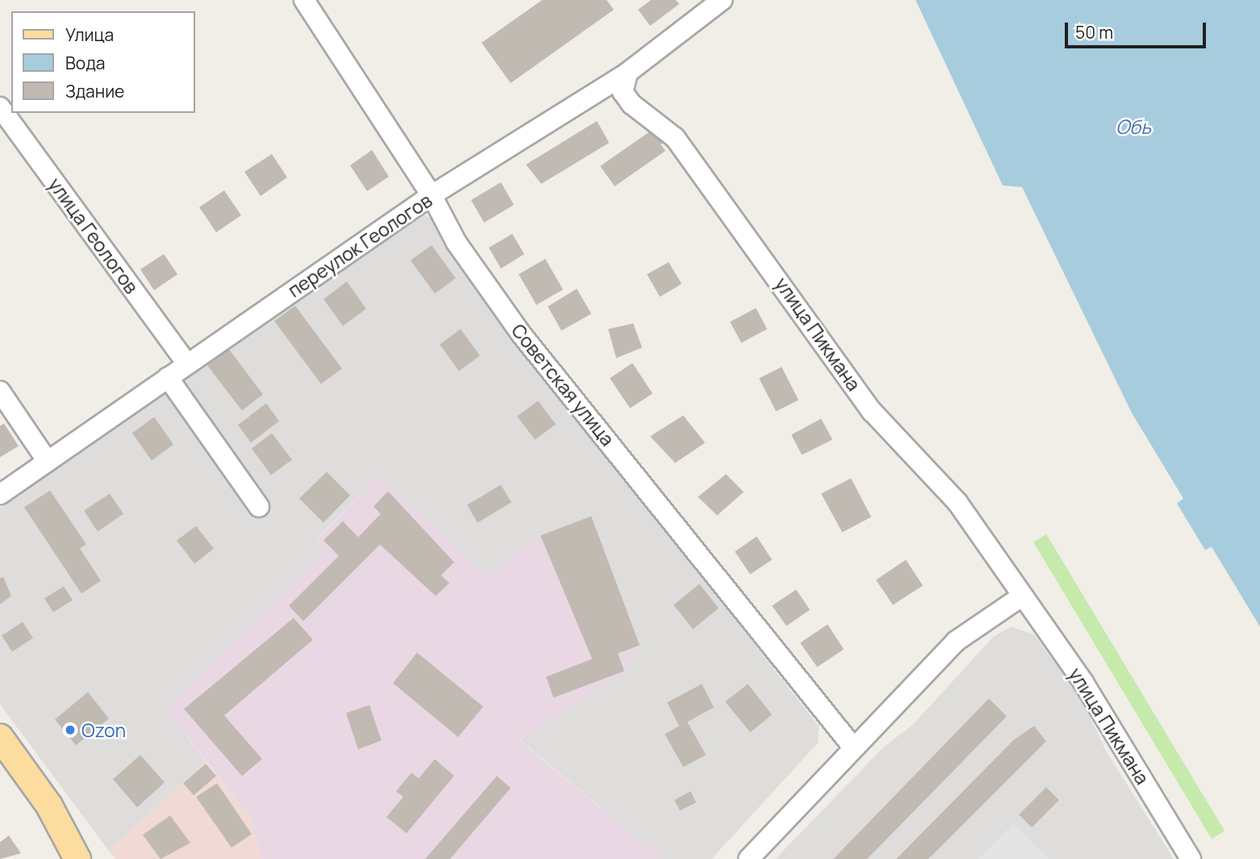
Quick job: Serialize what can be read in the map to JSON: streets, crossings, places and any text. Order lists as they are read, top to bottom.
{
  "streets": {
    "street": [
      "улица Геологов",
      "переулок Геологов",
      "улица Пикмана",
      "Советская улица"
    ]
  },
  "crossings": [
    ["улица Геологов", "переулок Геологов"],
    ["переулок Геологов", "улица Пикмана"],
    ["переулок Геологов", "Советская улица"]
  ],
  "water": ["Обь"],
  "places": ["Ozon"],
  "legend": ["Улица", "Вода", "Здание"],
  "scale_bar": "50 m"
}
